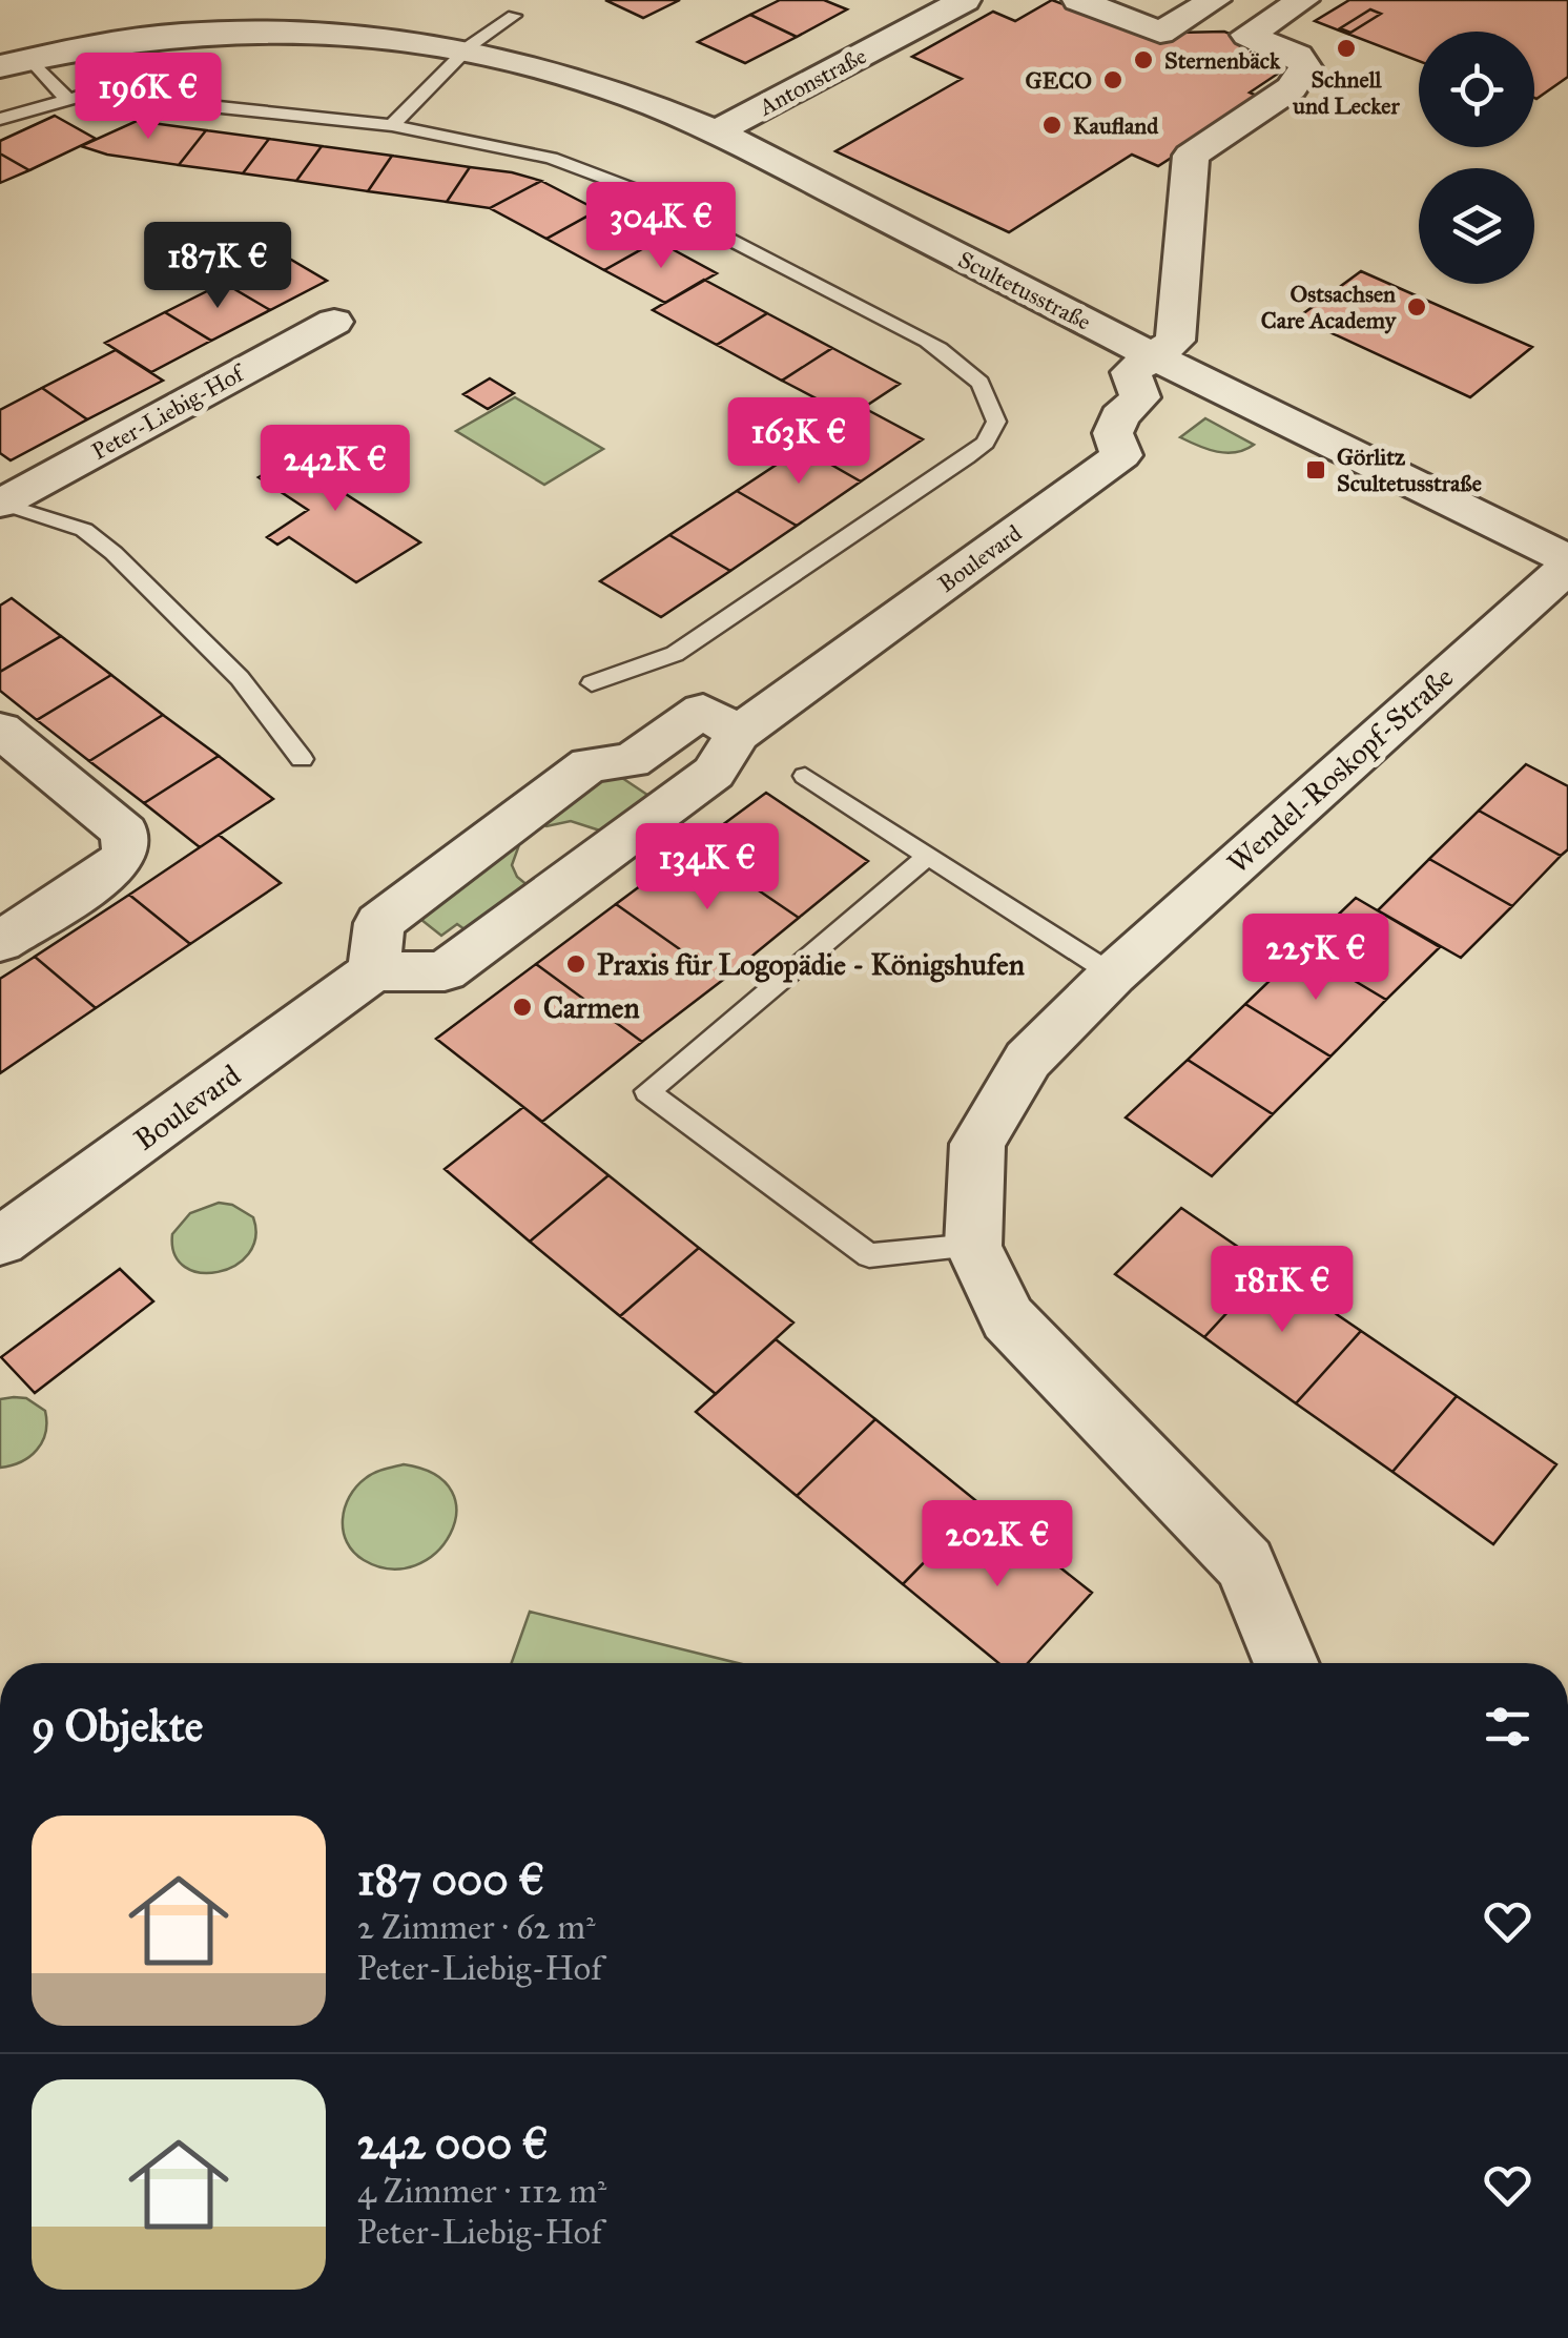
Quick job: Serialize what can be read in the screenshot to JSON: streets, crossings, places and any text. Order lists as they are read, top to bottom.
{
  "streets": {
    "street": [
      "Antonstraße",
      "Scultetusstraße",
      "Peter-Liebig-Hof",
      "Boulevard",
      "Wendel-Roskopf-Straße"
    ]
  },
  "crossings": [
    ["Antonstraße", "Scultetusstraße"],
    ["Scultetusstraße", "Boulevard"],
    ["Scultetusstraße", "Wendel-Roskopf-Straße"]
  ],
  "places": {
    "other": [
      "Schnell und Lecker",
      "Sternenbäck",
      "GECO",
      "Kaufland",
      "Ostsachsen Care Academy",
      "Praxis für Logopädie - Königshufen",
      "Carmen"
    ],
    "transit": ["Görlitz Scultetusstraße"]
  },
  "page": {
    "price": [
      "196K €",
      "304K €",
      "187K €",
      "163K €",
      "242K €",
      "134K €",
      "225K €",
      "181K €",
      "202K €"
    ],
    "heading": "9 Objekte",
    "list": [
      {
        "name": "187 000 €",
        "note": "2 Zimmer · 62 m² · Peter-Liebig-Hof"
      },
      {
        "name": "242 000 €",
        "note": "4 Zimmer · 112 m² · Peter-Liebig-Hof"
      }
    ]
  }
}
